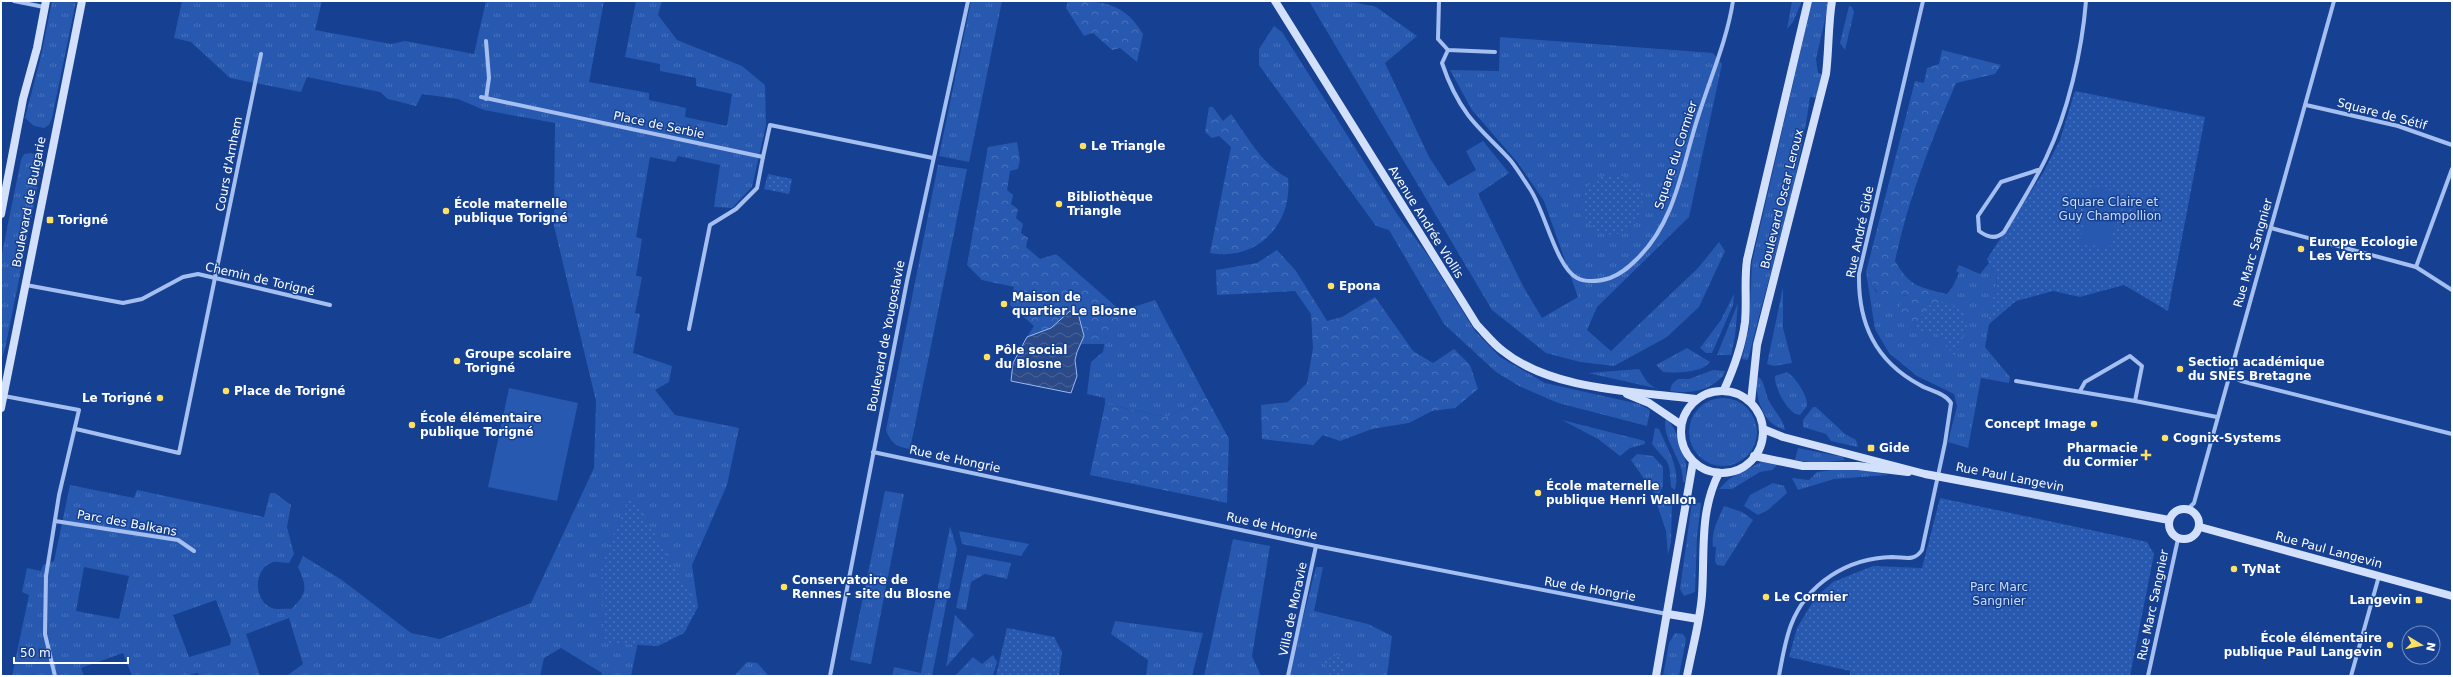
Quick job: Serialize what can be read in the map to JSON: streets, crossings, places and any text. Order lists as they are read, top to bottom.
{
  "streets": {
    "main road": [
      "Boulevard Oscar Leroux",
      "Boulevard de Bulgarie",
      "Avenue Andrée Viollis",
      "Rue Paul Langevin"
    ],
    "street": [
      "Square de Sétif",
      "Place de Serbie",
      "Square du Cormier",
      "Cours d'Arnhem",
      "Rue André Gide",
      "Rue Marc Sangnier",
      "Chemin de Torigné",
      "Boulevard de Yougoslavie",
      "Rue de Hongrie",
      "Parc des Balkans",
      "Villa de Moravie"
    ]
  },
  "crossings": [
    ["Square de Sétif", "Rue Marc Sangnier"],
    ["Cours d'Arnhem", "Chemin de Torigné"],
    ["Boulevard Oscar Leroux", "Avenue Andrée Viollis"],
    ["Boulevard Oscar Leroux", "Rue Paul Langevin"],
    ["Boulevard de Bulgarie", "Chemin de Torigné"],
    ["Avenue Andrée Viollis", "Rue Paul Langevin"],
    ["Rue André Gide", "Rue Paul Langevin"],
    ["Rue Marc Sangnier", "Rue Paul Langevin"],
    ["Boulevard de Yougoslavie", "Rue de Hongrie"],
    ["Rue de Hongrie", "Villa de Moravie"]
  ],
  "parks": ["Square Claire et Guy Champollion", "Parc Marc Sangnier"],
  "places": {
    "other": [
      "Le Triangle",
      "Bibliothèque Triangle",
      "École maternelle publique Torigné",
      "Europe Ecologie Les Verts",
      "Epona",
      "Maison de quartier Le Blosne",
      "Pôle social du Blosne",
      "Groupe scolaire Torigné",
      "Section académique du SNES Bretagne",
      "Place de Torigné",
      "Le Torigné",
      "Concept Image",
      "École élémentaire publique Torigné",
      "Cognix-Systems",
      "École maternelle publique Henri Wallon",
      "TyNat",
      "Conservatoire de Rennes - site du Blosne",
      "Le Cormier",
      "École élémentaire publique Paul Langevin"
    ],
    "transit": ["Torigné", "Gide", "Langevin"],
    "health": ["Pharmacie du Cormier"]
  },
  "scale_bar": "50 m",
  "north": "right"
}
